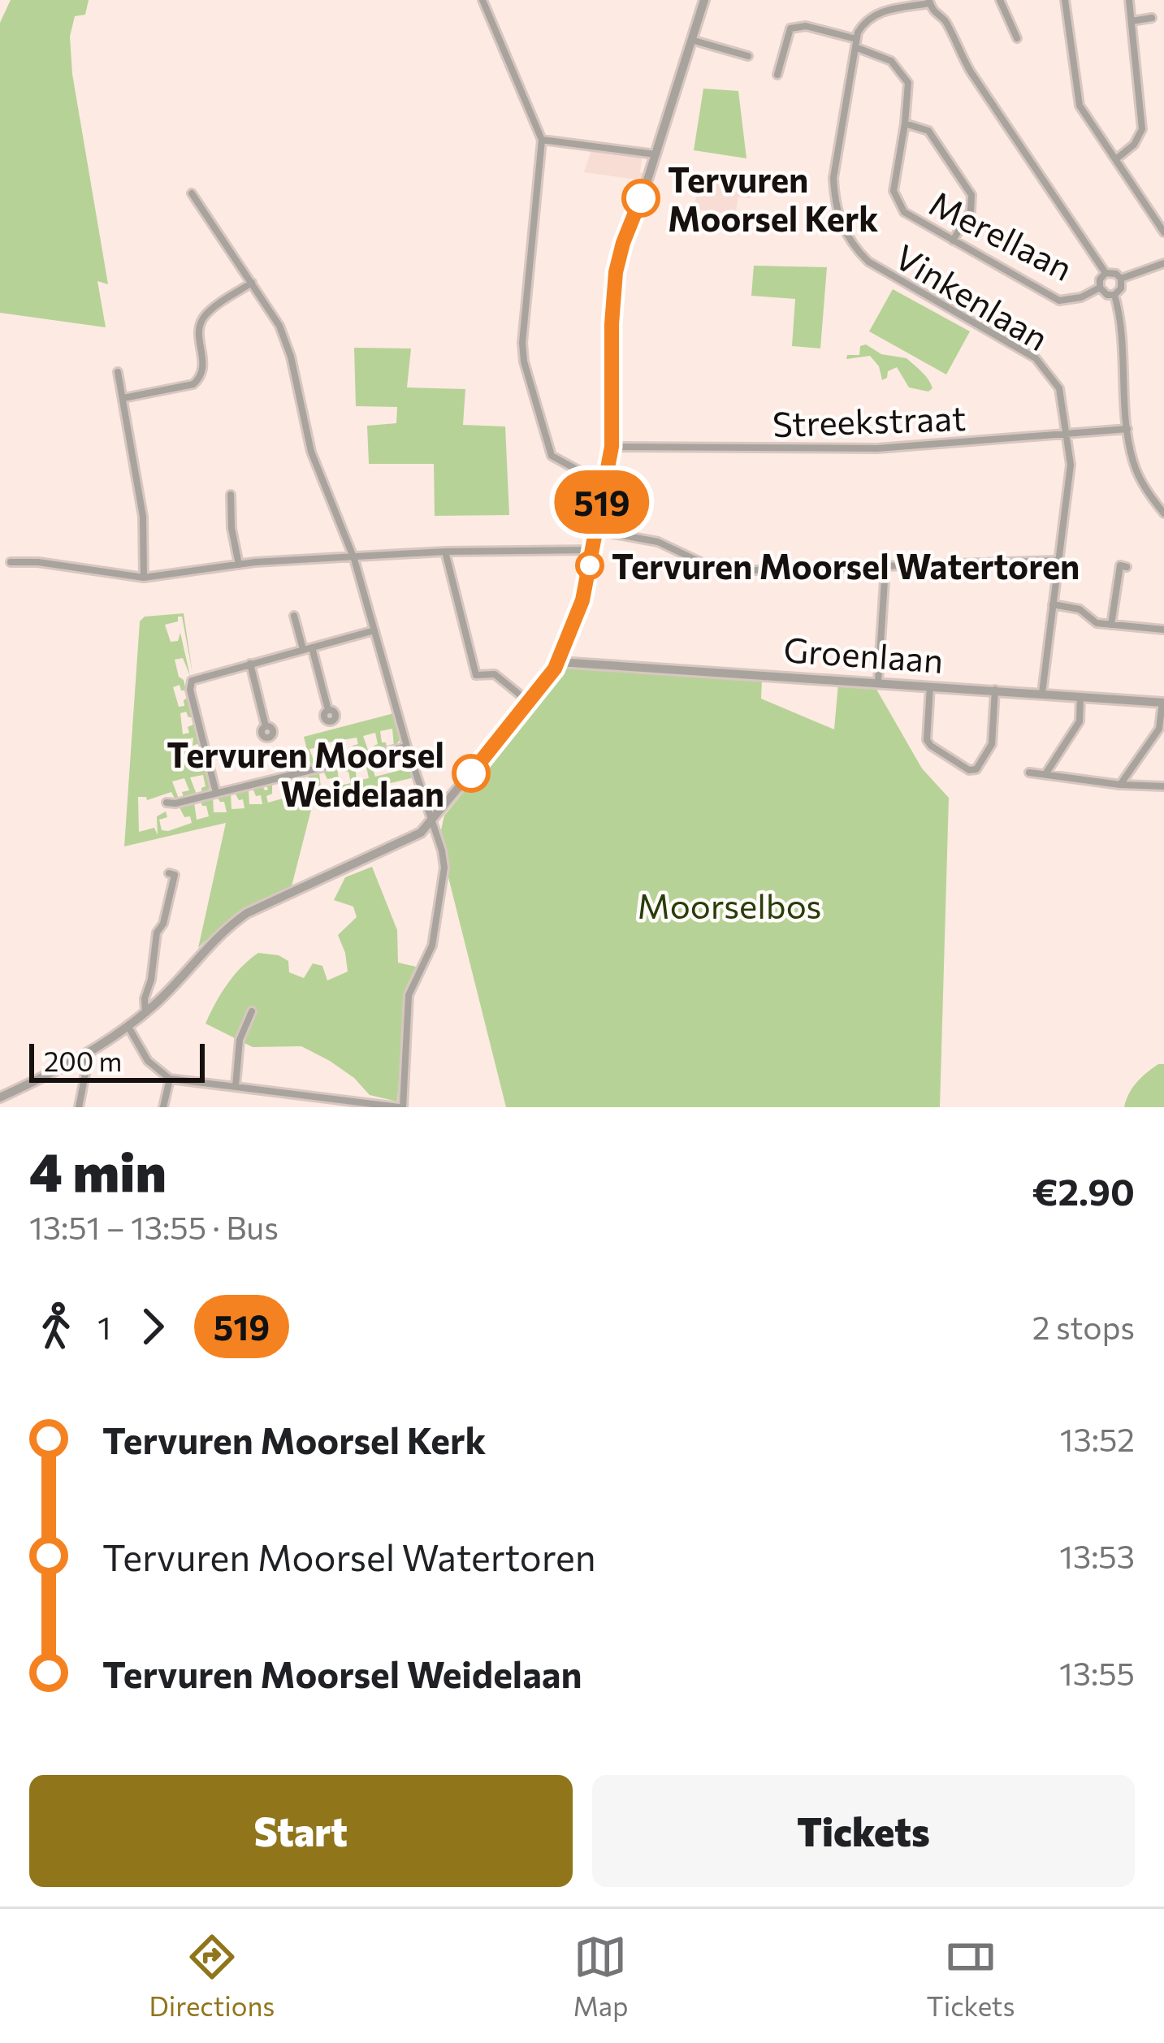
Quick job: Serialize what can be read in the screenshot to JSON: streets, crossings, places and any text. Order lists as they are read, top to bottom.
{
  "streets": {
    "street": [
      "Merellaan",
      "Vinkenlaan",
      "Streekstraat",
      "Groenlaan"
    ]
  },
  "crossings": [
    ["Merellaan", "Vinkenlaan"],
    ["Vinkenlaan", "Streekstraat"],
    ["Vinkenlaan", "Groenlaan"]
  ],
  "parks": ["Moorselbos"],
  "places": ["Tervuren Moorsel Kerk", "Tervuren Moorsel Watertoren", "Tervuren Moorsel Weidelaan"],
  "lines": ["bus line 519"],
  "scale_bar": "200 m",
  "page": {
    "on_map": "519",
    "scale": "200 m",
    "heading": ["4 min", "13:51 – 13:55 · Bus", "€2.90"],
    "legs": ["1", "519", "2 stops"],
    "list": [
      {
        "name": "Tervuren Moorsel Kerk",
        "value": "13:52"
      },
      {
        "name": "Tervuren Moorsel Watertoren",
        "value": "13:53"
      },
      {
        "name": "Tervuren Moorsel Weidelaan",
        "value": "13:55"
      }
    ],
    "buttons": ["Start", "Tickets"],
    "tabs": ["Directions", "Map", "Tickets"]
  }
}
